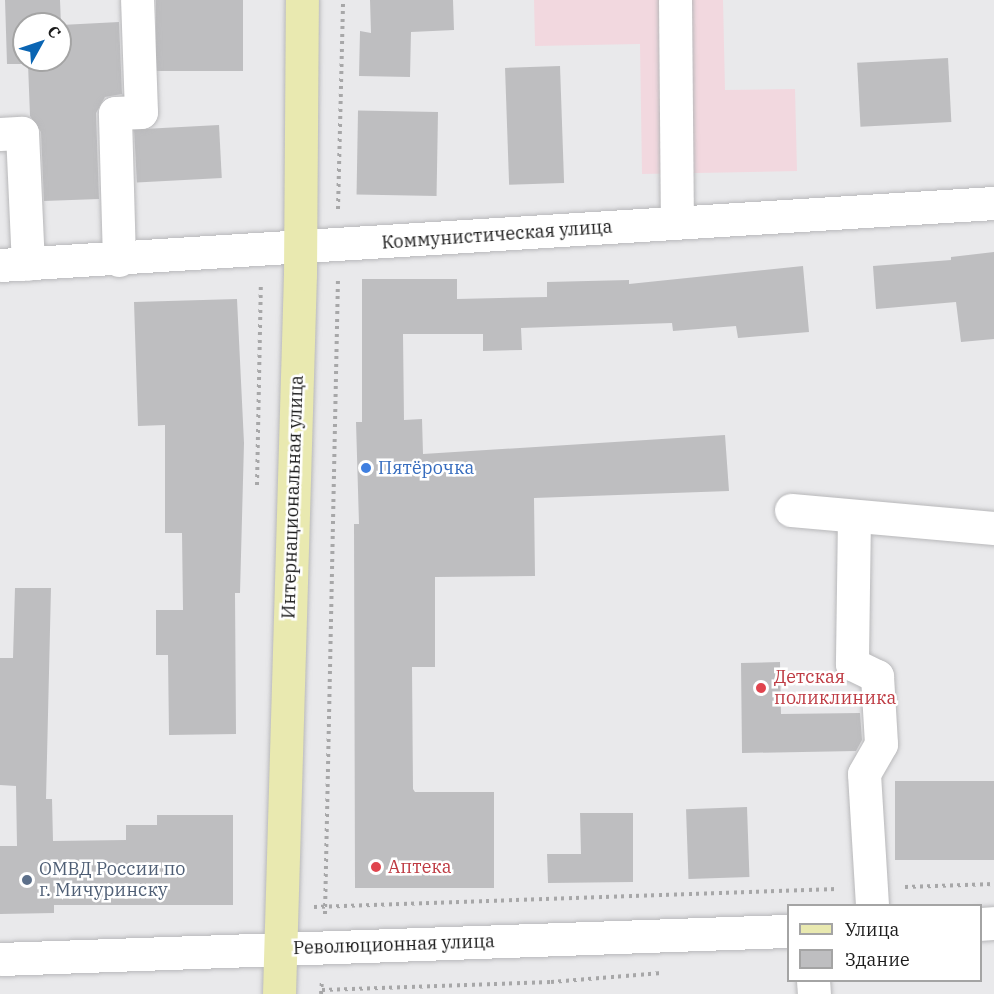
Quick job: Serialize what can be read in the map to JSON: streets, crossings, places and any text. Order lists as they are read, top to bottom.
{
  "streets": {
    "main road": ["Интернациональная улица"],
    "street": ["Коммунистическая улица", "Революционная улица"]
  },
  "crossings": [
    ["Коммунистическая улица", "Интернациональная улица"],
    ["Интернациональная улица", "Революционная улица"]
  ],
  "places": [
    "Пятёрочка",
    "Детская поликлиника",
    "Аптека",
    "ОМВД России по г. Мичуринску"
  ],
  "legend": ["Улица", "Здание"],
  "north": "top right"
}
